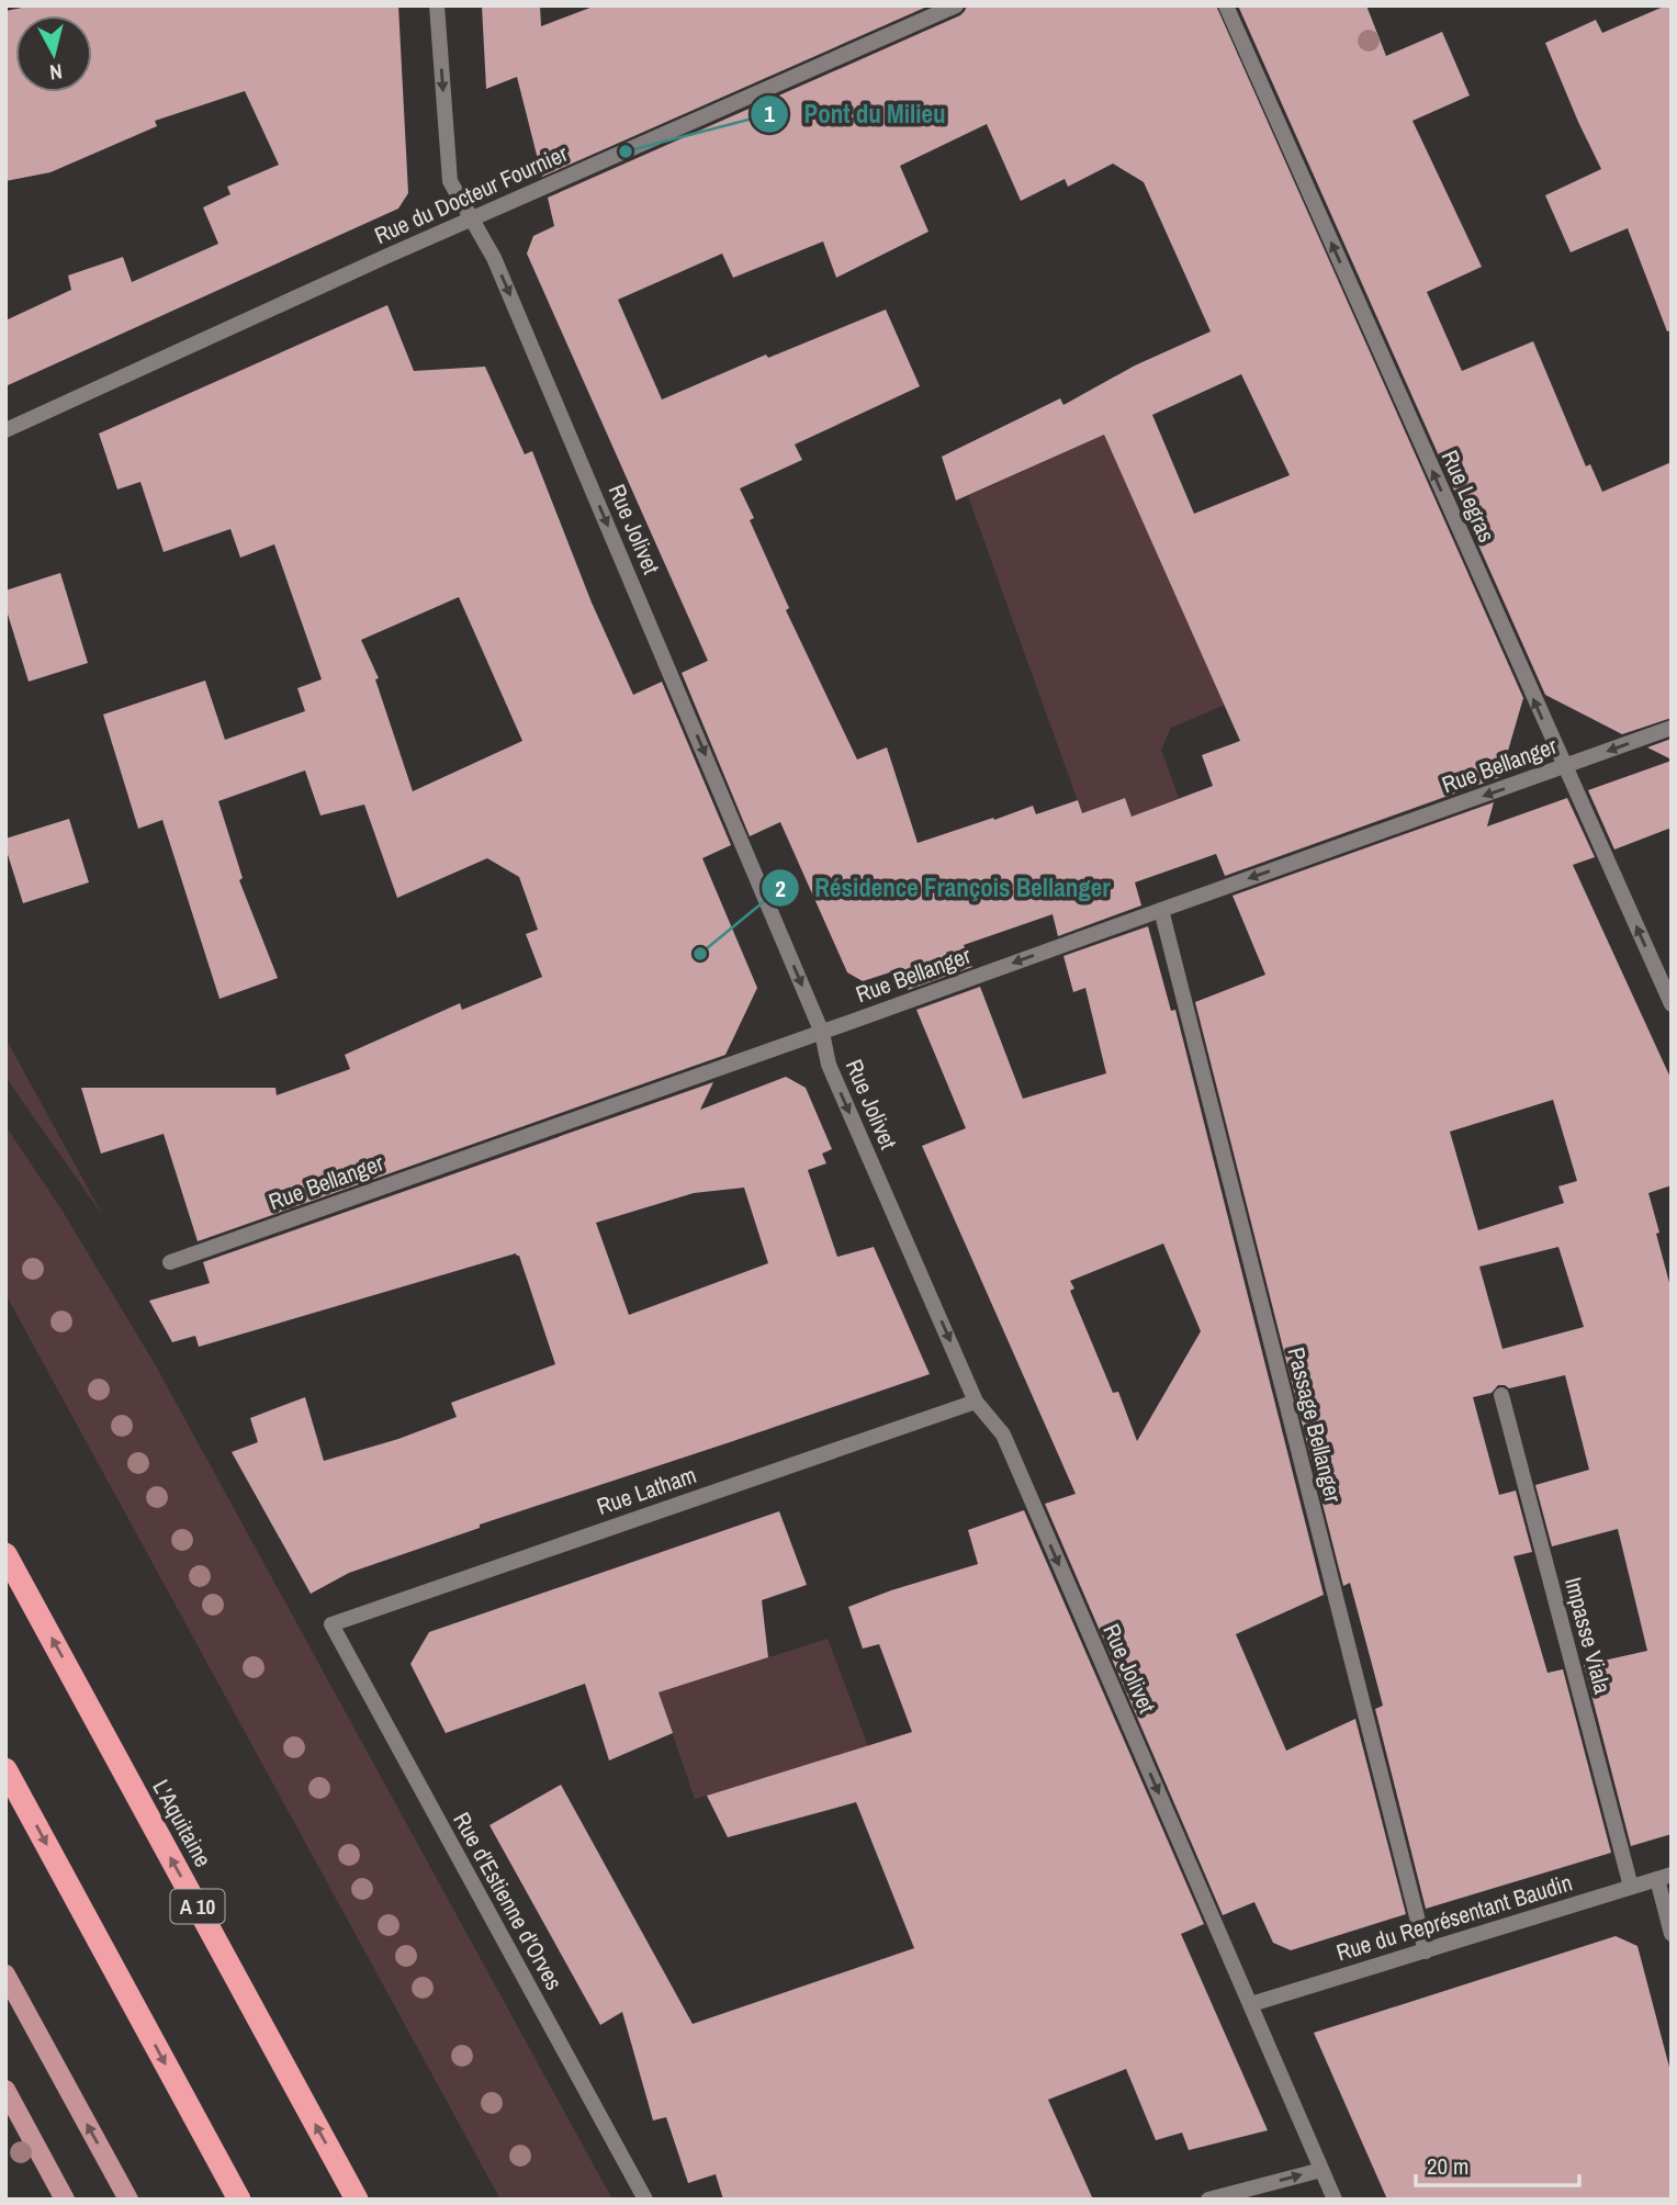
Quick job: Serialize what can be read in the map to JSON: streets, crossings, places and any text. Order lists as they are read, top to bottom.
{
  "streets": {
    "highway": ["L'Aquitaine", "A 10"],
    "street": [
      "Rue du Docteur Fournier",
      "Rue Legras",
      "Rue Jolivet",
      "Rue Bellanger",
      "Passage Bellanger",
      "Rue Latham",
      "Impasse Viala",
      "Rue d'Estienne d'Orves",
      "Rue du Représentant Baudin"
    ]
  },
  "crossings": [
    ["Rue du Docteur Fournier", "Rue Jolivet"],
    ["Rue Legras", "Rue Bellanger"],
    ["Rue Jolivet", "Rue Bellanger"],
    ["Rue Jolivet", "Rue Latham"],
    ["Rue Jolivet", "Rue du Représentant Baudin"],
    ["Rue Bellanger", "Passage Bellanger"],
    ["Passage Bellanger", "Rue du Représentant Baudin"],
    ["Rue Latham", "Rue d'Estienne d'Orves"],
    ["Impasse Viala", "Rue du Représentant Baudin"]
  ],
  "one_way": ["Rue Legras", "Rue Jolivet", "Rue Bellanger"],
  "places": ["Pont du Milieu", "Résidence François Bellanger"],
  "scale_bar": "20 m",
  "north": "bottom"
}
